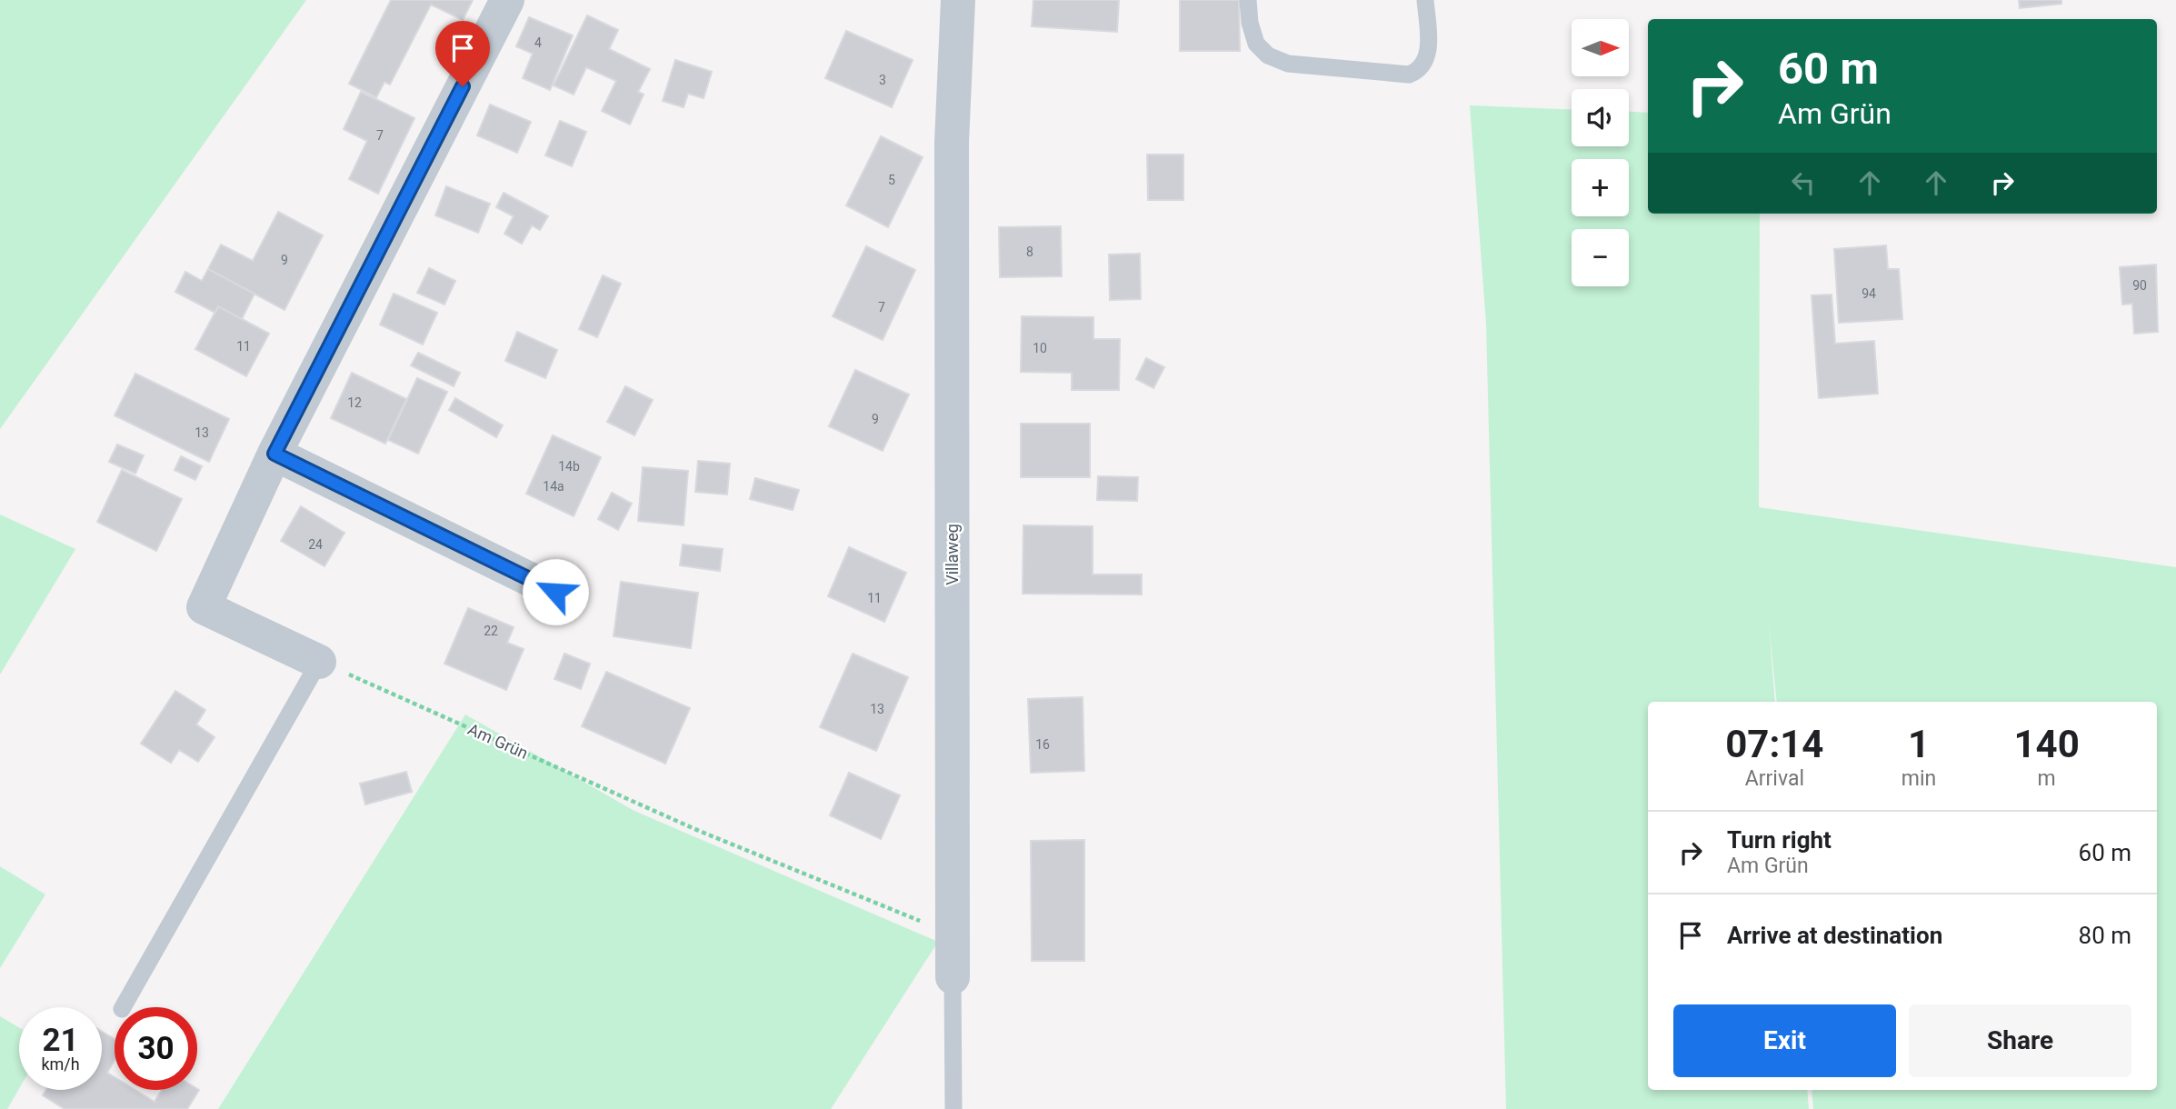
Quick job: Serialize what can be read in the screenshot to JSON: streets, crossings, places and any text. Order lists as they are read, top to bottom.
{
  "streets": {
    "street": ["Villaweg"],
    "path": ["Am Grün"]
  },
  "crossings": [
    ["Villaweg", "Am Grün"]
  ],
  "house_numbers": [
    "4",
    "3",
    "7",
    "5",
    "8",
    "9",
    "90",
    "94",
    "7",
    "11",
    "10",
    "12",
    "9",
    "13",
    "14b",
    "14a",
    "24",
    "11",
    "22",
    "13",
    "16"
  ],
  "north": "right",
  "page": {
    "map_buttons": ["+", "−"],
    "turn": ["60 m", "Am Grün"],
    "eta": [
      "07:14",
      "Arrival",
      "1",
      "min",
      "140",
      "m"
    ],
    "list": [
      {
        "name": "Turn right",
        "note": "Am Grün",
        "value": "60 m"
      },
      {
        "name": "Arrive at destination",
        "value": "80 m"
      }
    ],
    "buttons": ["Exit", "Share"],
    "speed": "21 km/h",
    "limit": "30"
  }
}
